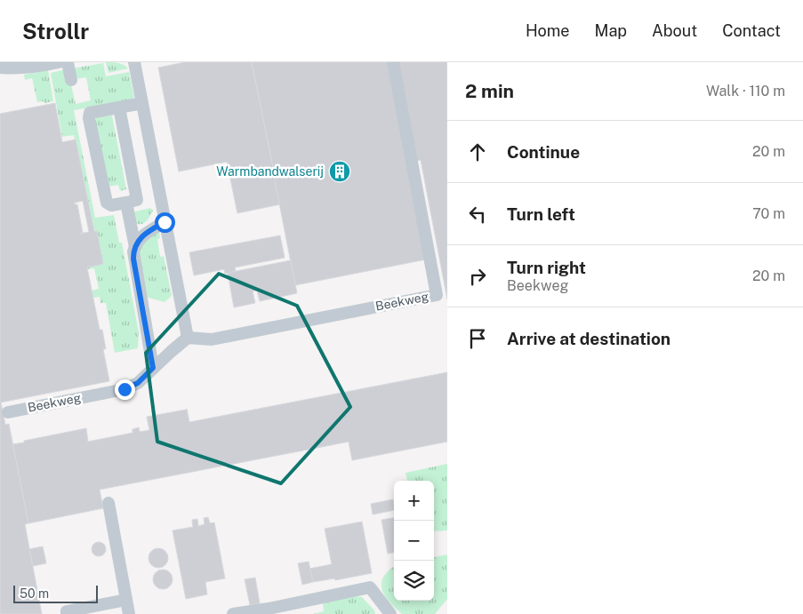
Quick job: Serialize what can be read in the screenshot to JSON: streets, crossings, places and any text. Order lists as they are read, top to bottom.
{
  "streets": {
    "lane": ["Beekweg"]
  },
  "places": {
    "building": ["Warmbandwalserij"]
  },
  "scale_bar": "50 m",
  "page": {
    "header": "Strollr",
    "nav": [
      "Home",
      "Map",
      "About",
      "Contact"
    ],
    "heading": ["2 min", "Walk · 110 m"],
    "list": [
      ["Continue", "20 m"],
      ["Turn left", "70 m"],
      ["Turn right", "Beekweg", "20 m"],
      "Arrive at destination"
    ],
    "map_buttons": ["+", "−"],
    "scale": "50 m"
  }
}
